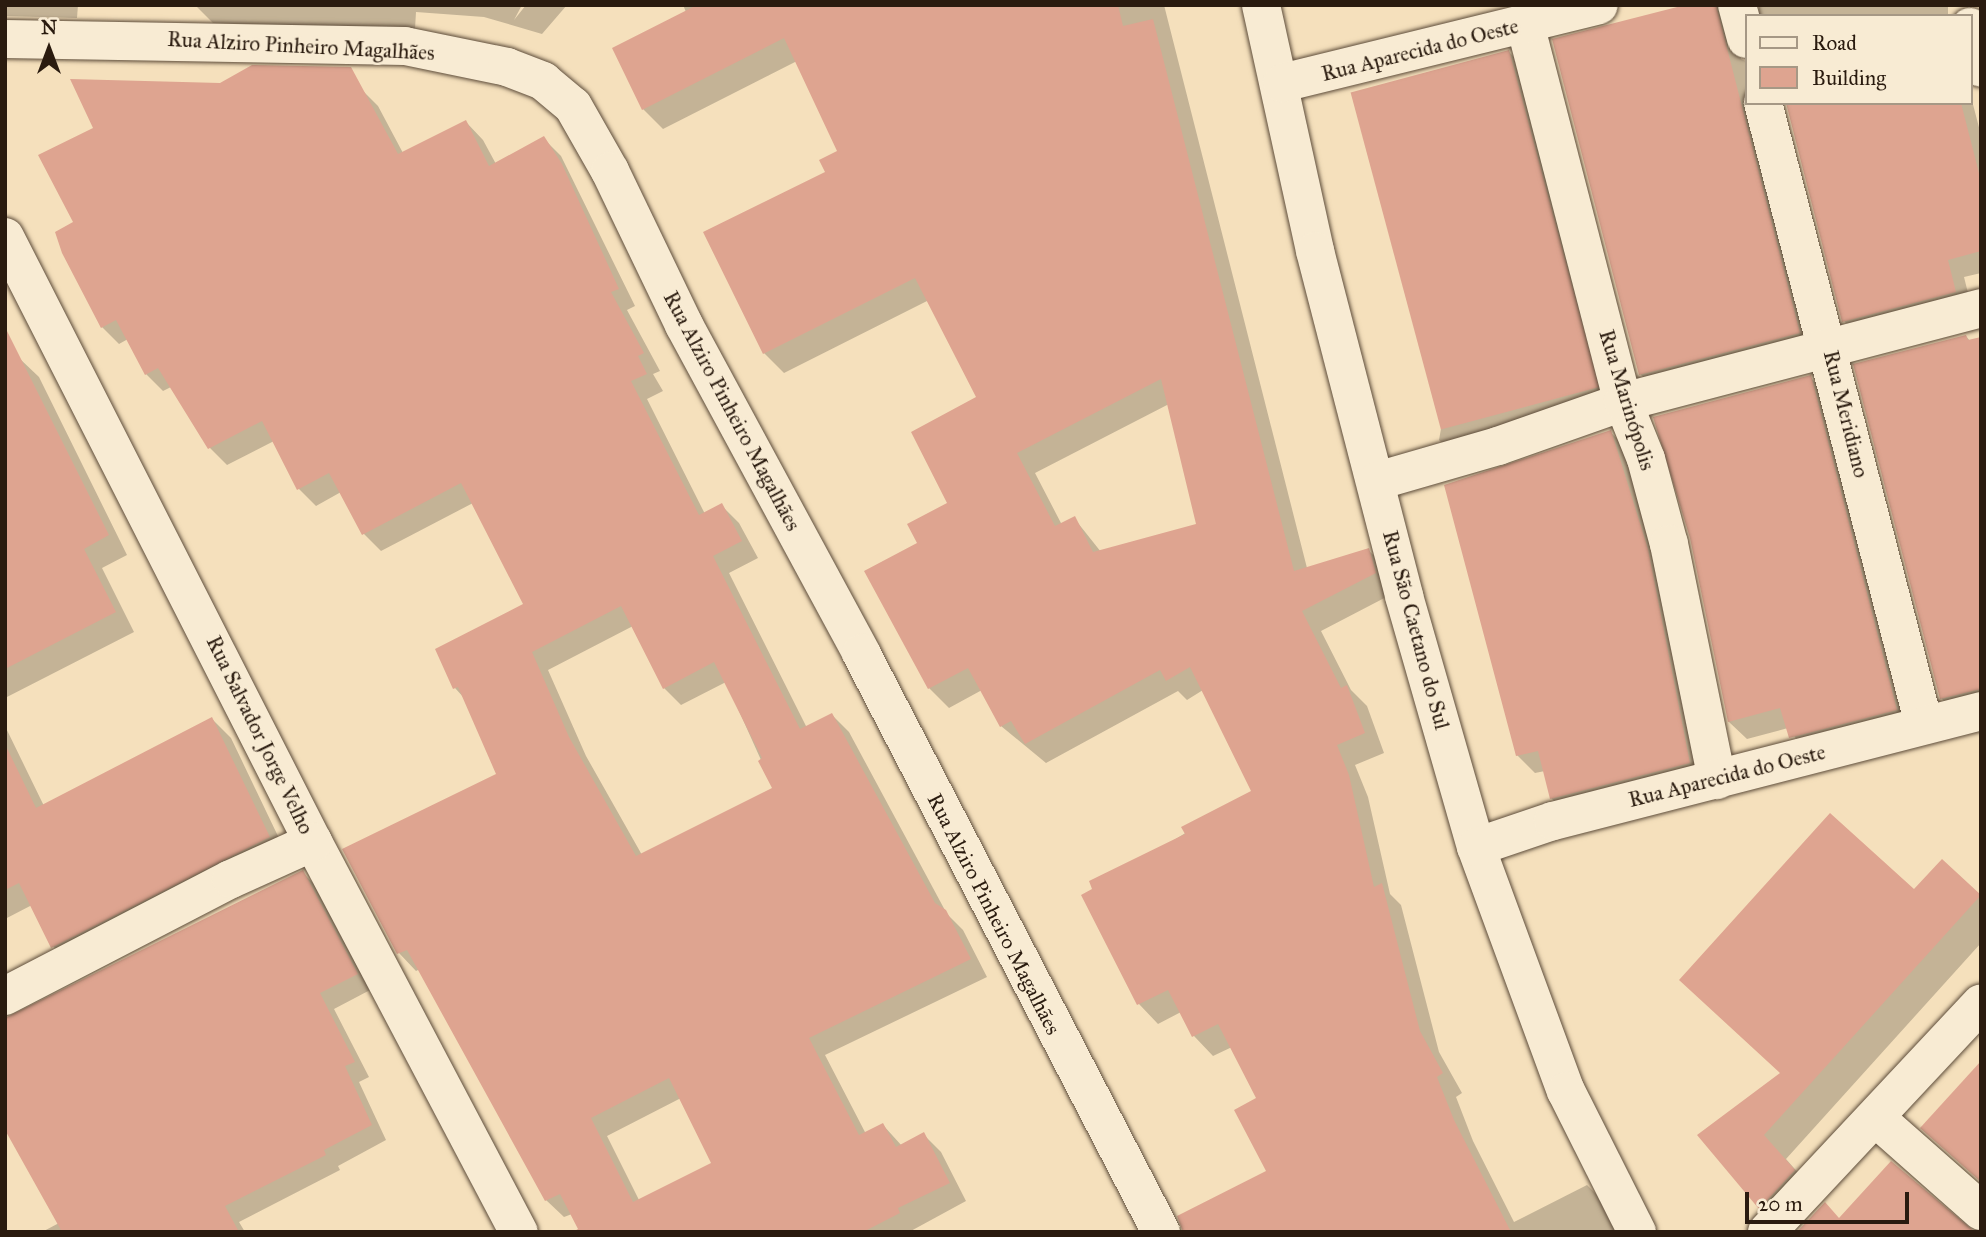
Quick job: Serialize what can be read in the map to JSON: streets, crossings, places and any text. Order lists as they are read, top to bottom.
{
  "streets": {
    "street": [
      "Rua Alziro Pinheiro Magalhães",
      "Rua Aparecida do Oeste",
      "Rua Marinópolis",
      "Rua Meridiano",
      "Rua São Caetano do Sul",
      "Rua Salvador Jorge Velho"
    ]
  },
  "crossings": [
    ["Rua Aparecida do Oeste", "Rua Marinópolis"],
    ["Rua Aparecida do Oeste", "Rua Meridiano"],
    ["Rua Aparecida do Oeste", "Rua São Caetano do Sul"]
  ],
  "legend": ["Road", "Building"],
  "scale_bar": "20 m",
  "north": "top"
}
